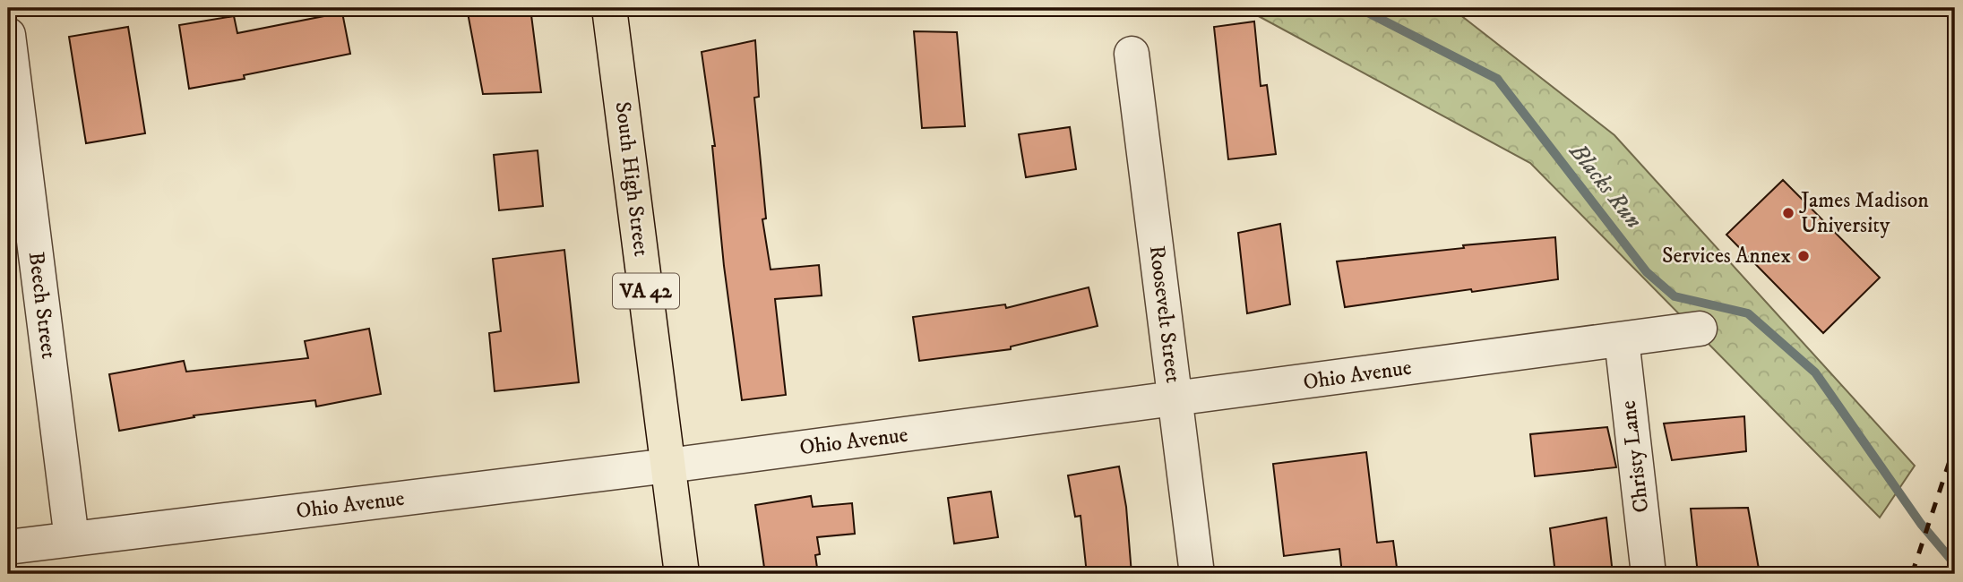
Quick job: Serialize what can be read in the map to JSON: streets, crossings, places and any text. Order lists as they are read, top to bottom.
{
  "streets": {
    "main road": ["South High Street", "VA 42"],
    "street": [
      "Beech Street",
      "Roosevelt Street",
      "Ohio Avenue",
      "Christy Lane"
    ]
  },
  "crossings": [
    ["South High Street", "Ohio Avenue"],
    ["Beech Street", "Ohio Avenue"],
    ["Roosevelt Street", "Ohio Avenue"],
    ["Ohio Avenue", "Christy Lane"]
  ],
  "water": ["Blacks Run"],
  "places": ["James Madison University", "Services Annex"]
}
